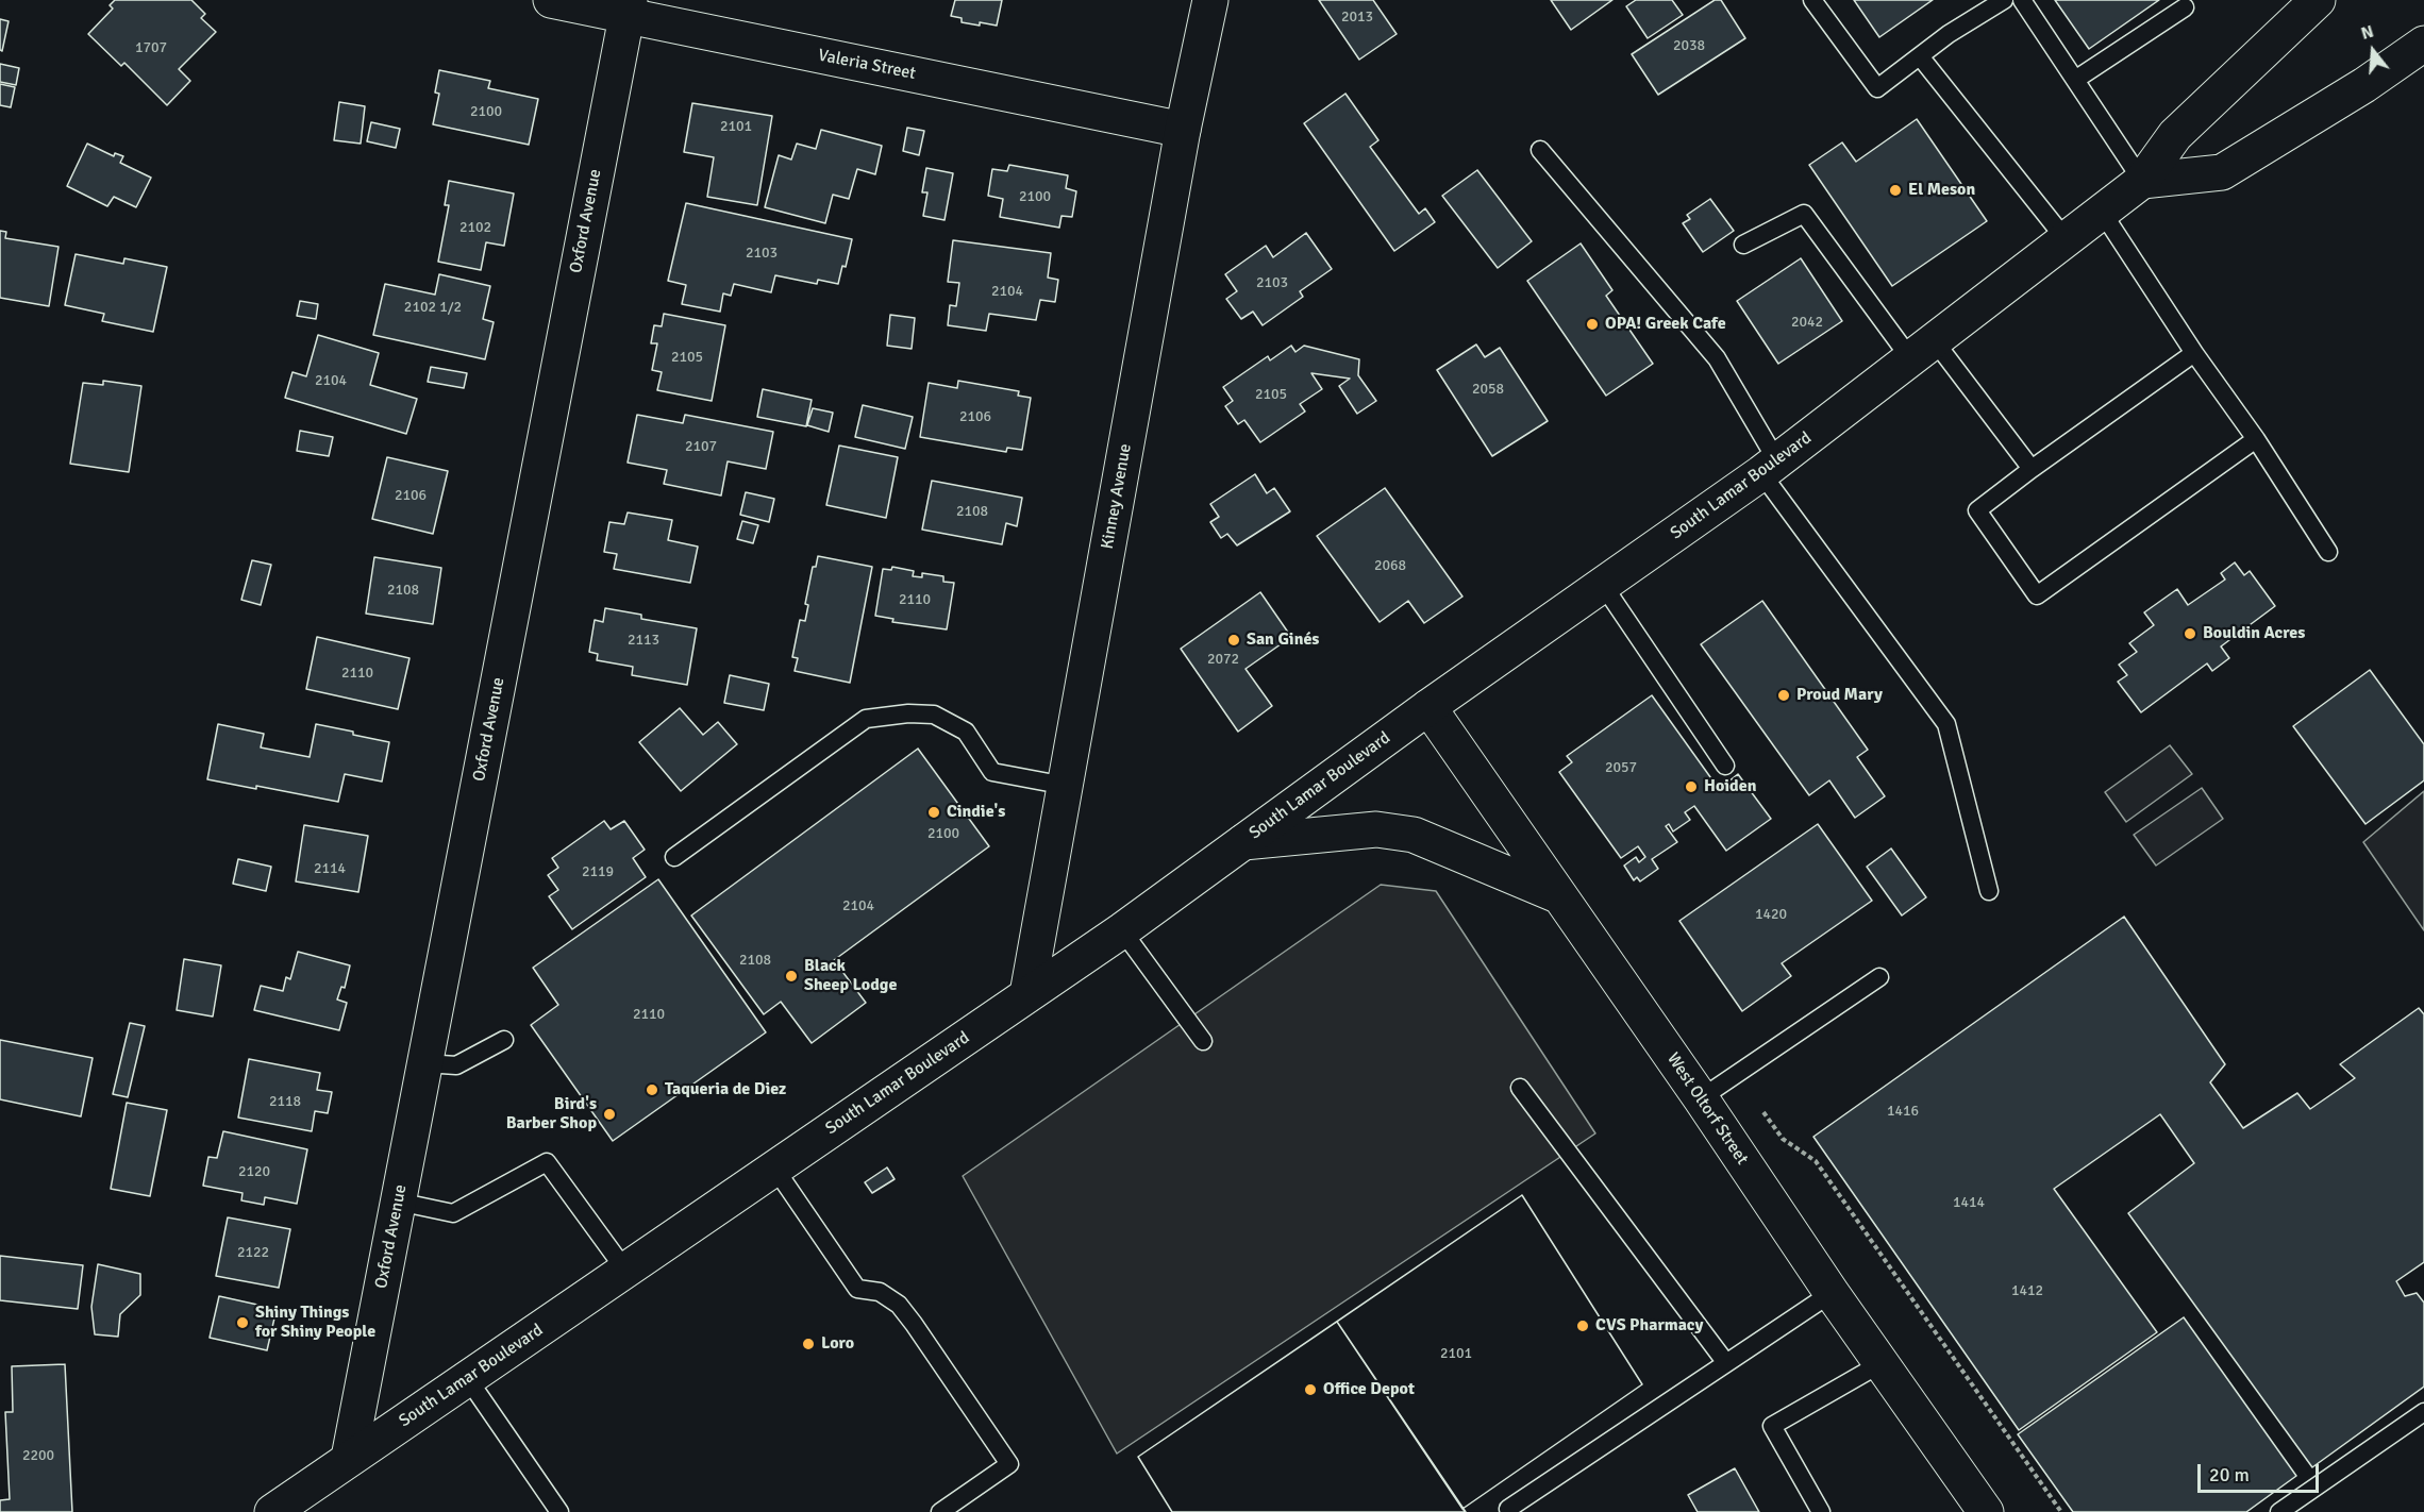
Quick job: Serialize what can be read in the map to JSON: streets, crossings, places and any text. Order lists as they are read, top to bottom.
{
  "streets": {
    "main road": [
      "Valeria Street",
      "Oxford Avenue",
      "South Lamar Boulevard",
      "Kinney Avenue",
      "West Oltorf Street"
    ]
  },
  "crossings": [
    ["Valeria Street", "Oxford Avenue"],
    ["Valeria Street", "Kinney Avenue"],
    ["Oxford Avenue", "South Lamar Boulevard"],
    ["South Lamar Boulevard", "Kinney Avenue"],
    ["South Lamar Boulevard", "West Oltorf Street"]
  ],
  "places": [
    "El Meson",
    "OPA! Greek Cafe",
    "Bouldin Acres",
    "San Ginés",
    "Proud Mary",
    "Hoiden",
    "Cindie's",
    "Black Sheep Lodge",
    "Taqueria de Diez",
    "Bird's Barber Shop",
    "Shiny Things for Shiny People",
    "CVS Pharmacy",
    "Loro",
    "Office Depot"
  ],
  "house_numbers": [
    "2013",
    "2038",
    "1707",
    "2100",
    "2101",
    "2100",
    "2102",
    "2103",
    "2103",
    "2104",
    "2102 1/2",
    "2042",
    "2105",
    "2104",
    "2058",
    "2105",
    "2106",
    "2107",
    "2106",
    "2108",
    "2068",
    "2108",
    "2110",
    "2113",
    "2072",
    "2110",
    "2057",
    "2100",
    "2114",
    "2119",
    "2104",
    "1420",
    "2108",
    "2110",
    "2118",
    "1416",
    "2120",
    "1414",
    "2122",
    "1412",
    "2101",
    "2200"
  ],
  "scale_bar": "20 m",
  "north": "top"
}
